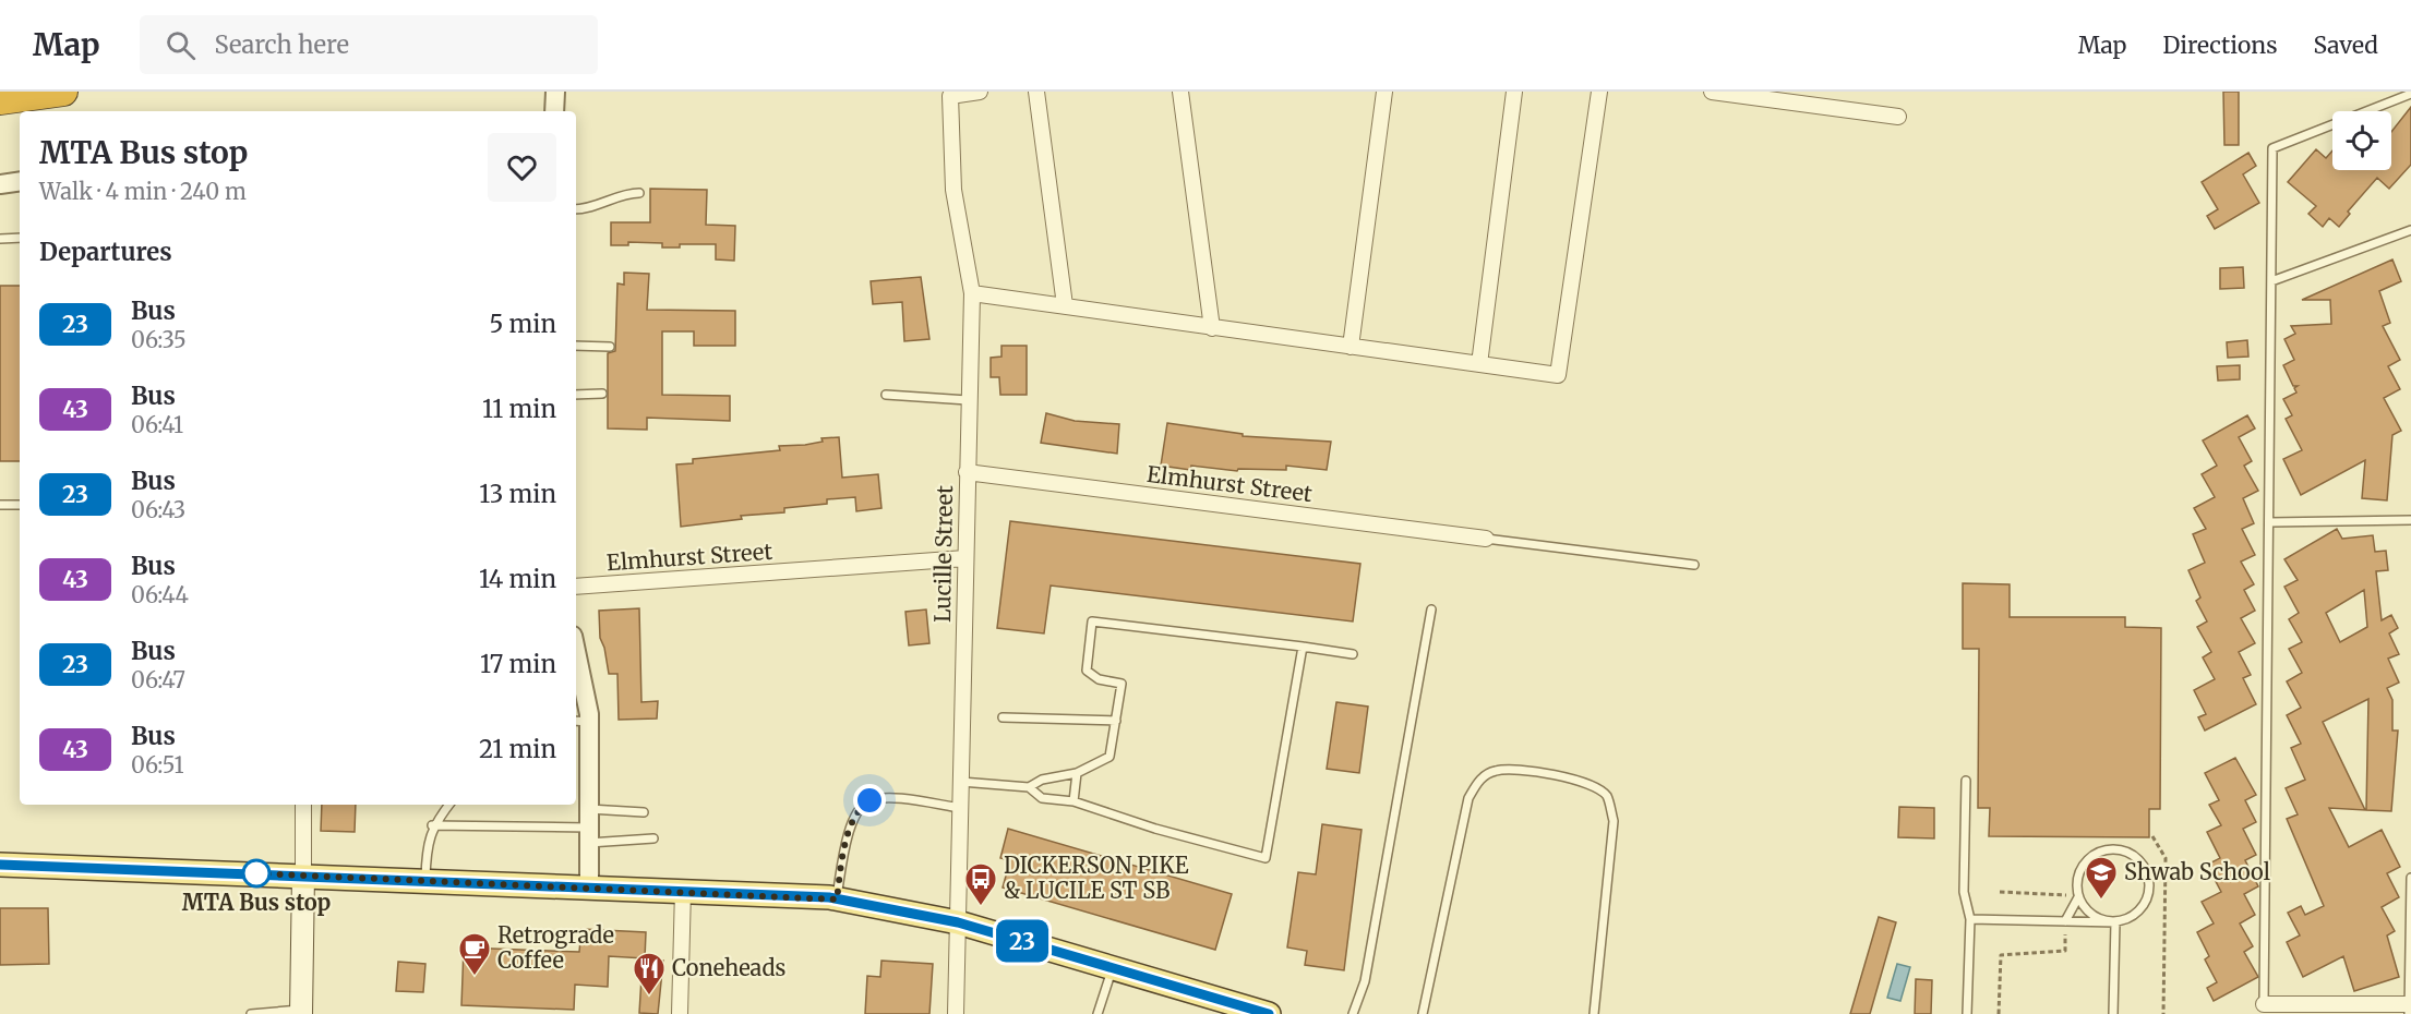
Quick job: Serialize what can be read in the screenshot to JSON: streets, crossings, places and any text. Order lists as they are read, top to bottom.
{
  "streets": {
    "street": ["Elmhurst Street", "Lucille Street"]
  },
  "crossings": [
    ["Elmhurst Street", "Lucille Street"]
  ],
  "places": {
    "other": ["MTA Bus stop"],
    "school or university": ["Shwab School"],
    "bus stop": ["DICKERSON PIKE & LUCILE ST SB"],
    "cafe": ["Retrograde Coffee"],
    "restaurant": ["Coneheads"]
  },
  "lines": ["bus line 23"],
  "page": {
    "header": "Map",
    "search": "Search here",
    "nav": ["Map", "Directions", "Saved"],
    "on_map": "23",
    "heading": [
      ["MTA Bus stop", "Walk · 4 min · 240 m"],
      "Departures"
    ],
    "list": [
      {
        "mark": "23",
        "name": "Bus",
        "note": "06:35",
        "value": "5 min"
      },
      {
        "mark": "43",
        "name": "Bus",
        "note": "06:41",
        "value": "11 min"
      },
      {
        "mark": "23",
        "name": "Bus",
        "note": "06:43",
        "value": "13 min"
      },
      {
        "mark": "43",
        "name": "Bus",
        "note": "06:44",
        "value": "14 min"
      },
      {
        "mark": "23",
        "name": "Bus",
        "note": "06:47",
        "value": "17 min"
      },
      {
        "mark": "43",
        "name": "Bus",
        "note": "06:51",
        "value": "21 min"
      }
    ]
  }
}
